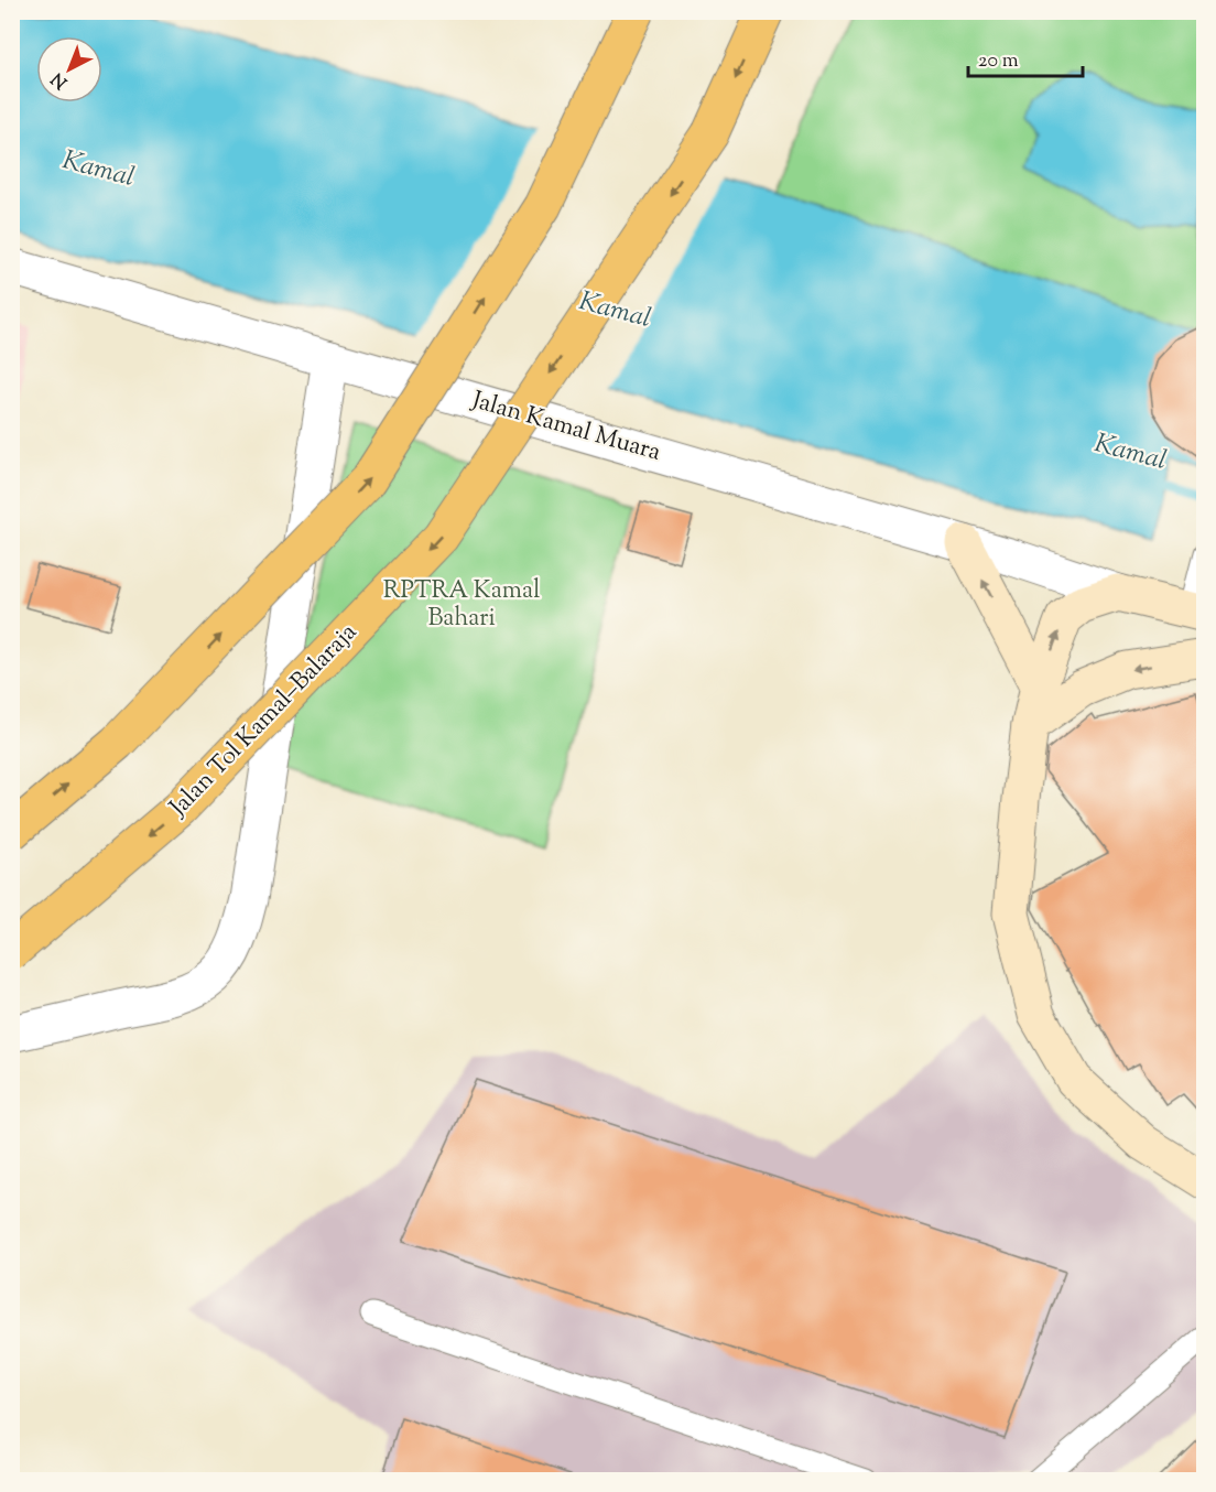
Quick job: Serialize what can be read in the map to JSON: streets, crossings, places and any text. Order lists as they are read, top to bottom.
{
  "streets": {
    "highway": ["Jalan Tol Kamal–Balaraja"],
    "street": ["Jalan Kamal Muara"]
  },
  "water": ["Kamal"],
  "parks": ["RPTRA Kamal Bahari"],
  "scale_bar": "20 m",
  "north": "bottom left"
}
